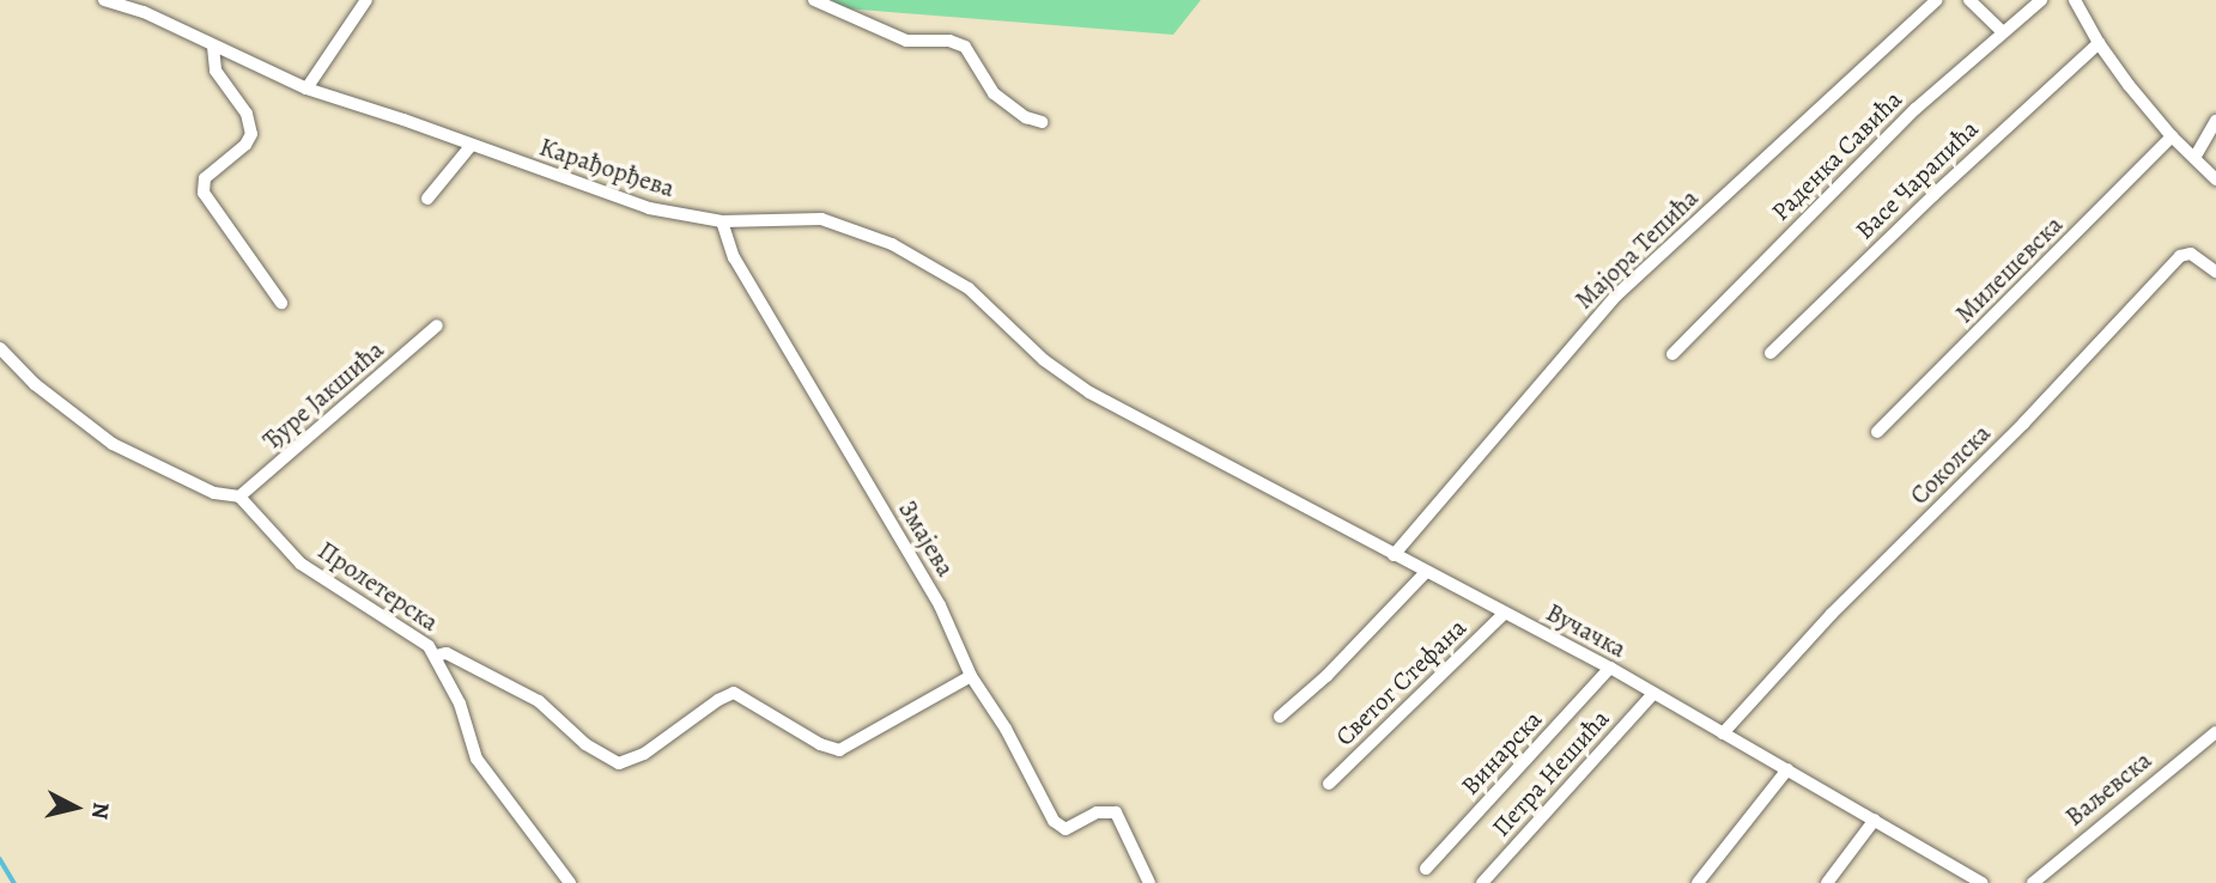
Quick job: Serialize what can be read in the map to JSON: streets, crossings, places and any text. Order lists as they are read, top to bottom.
{
  "streets": {
    "street": [
      "Раденка Савића",
      "Карађорђева",
      "Васе Чарапића",
      "Мајора Тепића",
      "Милешевска",
      "Ђуре Јакшића",
      "Соколска",
      "Змајева",
      "Пролетерска",
      "Вучачка",
      "Светог Стефана",
      "Винарска",
      "Петра Нешића",
      "Ваљевска"
    ]
  },
  "crossings": [
    ["Карађорђева", "Змајева"],
    ["Карађорђева", "Вучачка"],
    ["Мајора Тепића", "Вучачка"],
    ["Ђуре Јакшића", "Пролетерска"],
    ["Соколска", "Вучачка"],
    ["Вучачка", "Светог Стефана"],
    ["Вучачка", "Винарска"],
    ["Вучачка", "Петра Нешића"]
  ],
  "north": "right"
}
